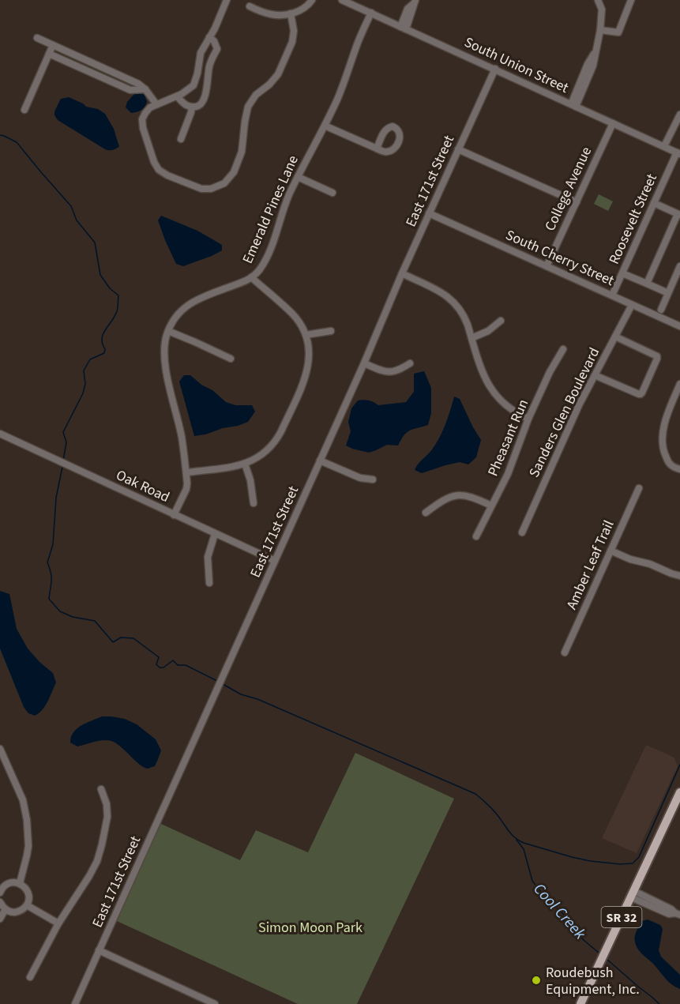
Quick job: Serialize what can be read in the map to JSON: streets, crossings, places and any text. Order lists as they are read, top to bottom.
{
  "streets": {
    "main road": ["SR 32"],
    "street": [
      "South Union Street",
      "East 171st Street",
      "College Avenue",
      "Emerald Pines Lane",
      "Roosevelt Street",
      "South Cherry Street",
      "Sanders Glen Boulevard",
      "Pheasant Run",
      "Oak Road",
      "Amber Leaf Trail"
    ]
  },
  "crossings": [
    ["South Union Street", "East 171st Street"],
    ["South Union Street", "College Avenue"],
    ["South Union Street", "Emerald Pines Lane"],
    ["South Union Street", "Roosevelt Street"],
    ["East 171st Street", "South Cherry Street"],
    ["East 171st Street", "Oak Road"],
    ["College Avenue", "South Cherry Street"],
    ["Emerald Pines Lane", "Oak Road"],
    ["Roosevelt Street", "South Cherry Street"],
    ["South Cherry Street", "Sanders Glen Boulevard"]
  ],
  "water": ["Cool Creek"],
  "parks": ["Simon Moon Park"],
  "places": ["Roudebush Equipment, Inc."]
}
